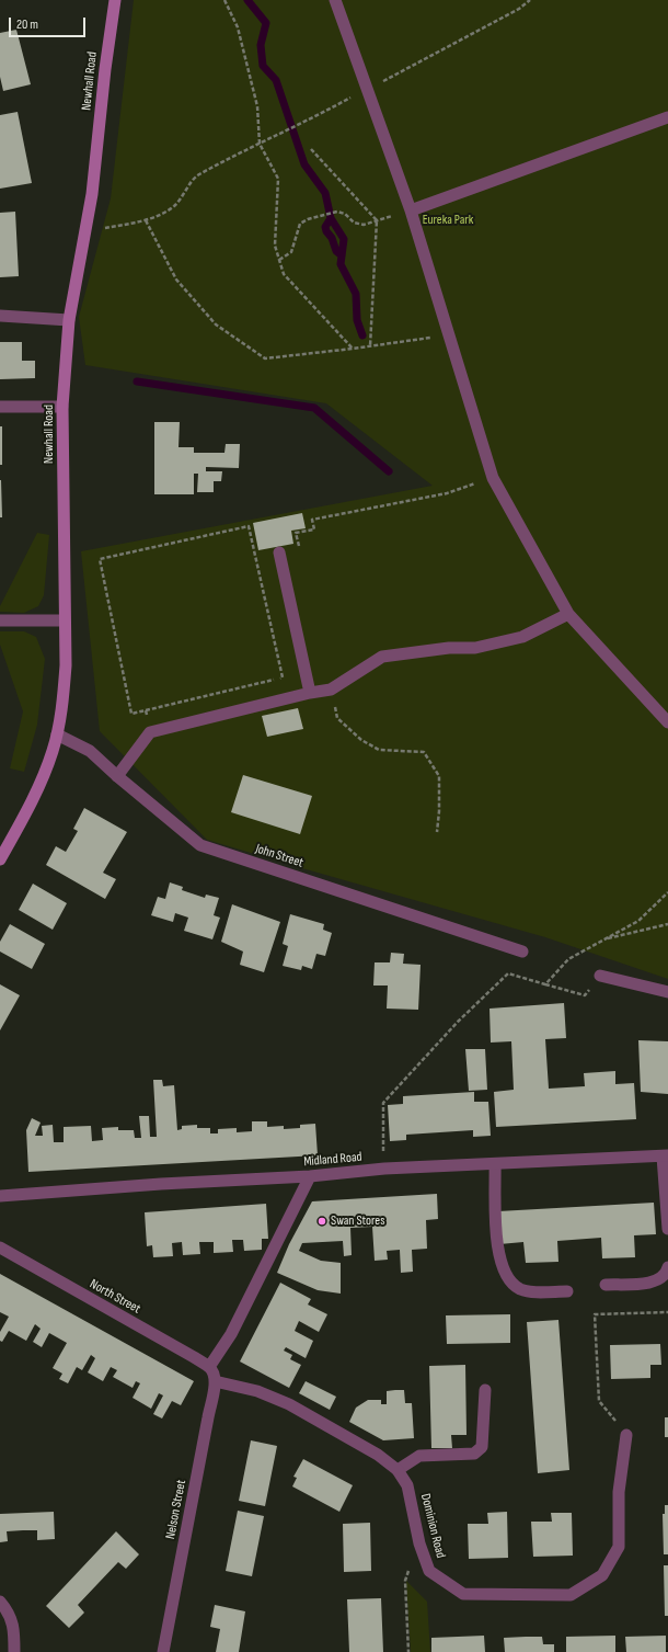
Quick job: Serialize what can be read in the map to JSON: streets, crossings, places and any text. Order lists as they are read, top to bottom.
{
  "streets": {
    "main road": ["Newhall Road"],
    "street": [
      "John Street",
      "Midland Road",
      "North Street",
      "Nelson Street",
      "Dominion Road"
    ]
  },
  "crossings": [
    ["Newhall Road", "John Street"],
    ["Midland Road", "Nelson Street"],
    ["North Street", "Nelson Street"],
    ["North Street", "Dominion Road"],
    ["Nelson Street", "Dominion Road"]
  ],
  "parks": ["Eureka Park"],
  "places": ["Swan Stores"],
  "scale_bar": "20 m"
}
